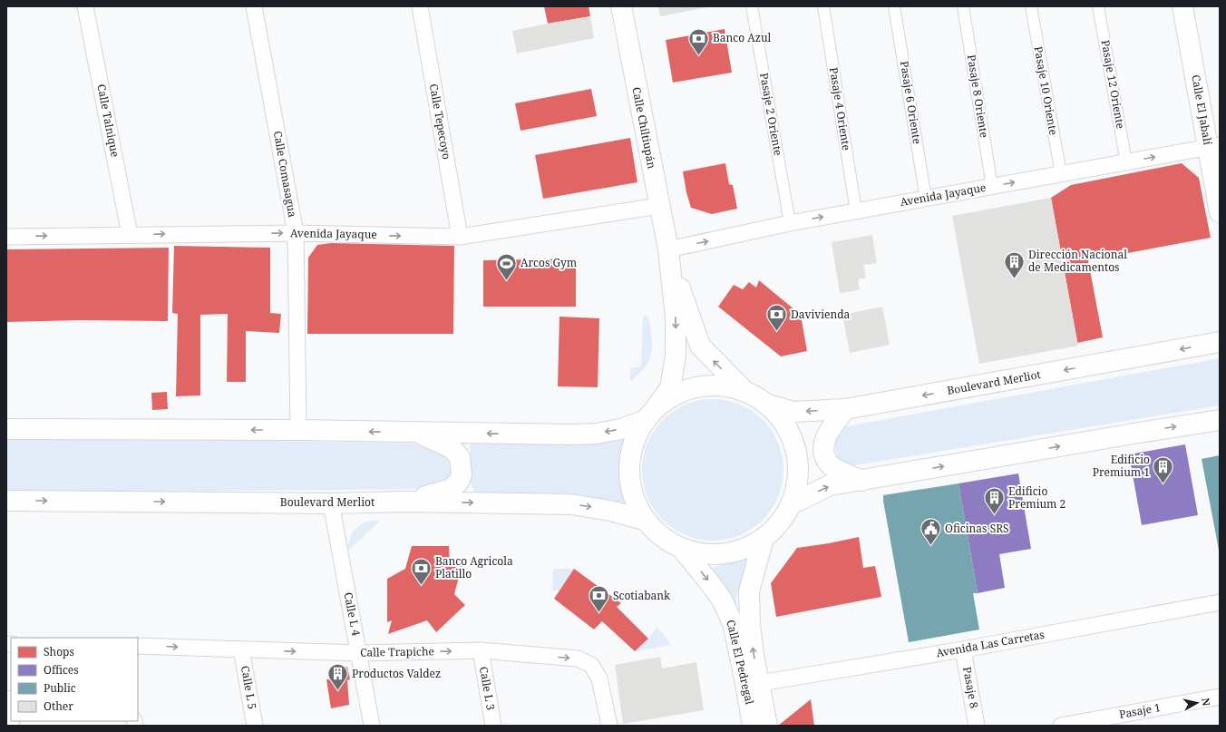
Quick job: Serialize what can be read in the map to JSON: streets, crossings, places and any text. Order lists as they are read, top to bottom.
{
  "streets": {
    "main road": [
      "Calle El Jabalí",
      "Calle Chiltiupán",
      "Boulevard Merliot",
      "Calle El Pedregal"
    ],
    "street": [
      "Pasaje 12 Oriente",
      "Pasaje 10 Oriente",
      "Pasaje 8 Oriente",
      "Pasaje 6 Oriente",
      "Pasaje 4 Oriente",
      "Pasaje 2 Oriente",
      "Calle Talnique",
      "Calle Tepecoyo",
      "Calle Comasagua",
      "Avenida Jayaque",
      "Calle L 4",
      "Avenida Las Carretas",
      "Calle Trapiche",
      "Calle L 5",
      "Pasaje 8",
      "Calle L 3",
      "Pasaje 1"
    ]
  },
  "crossings": [
    ["Pasaje 12 Oriente", "Avenida Jayaque"],
    ["Pasaje 10 Oriente", "Avenida Jayaque"],
    ["Pasaje 8 Oriente", "Avenida Jayaque"],
    ["Pasaje 6 Oriente", "Avenida Jayaque"],
    ["Pasaje 4 Oriente", "Avenida Jayaque"],
    ["Calle El Jabalí", "Avenida Jayaque"],
    ["Pasaje 2 Oriente", "Avenida Jayaque"],
    ["Calle Talnique", "Avenida Jayaque"],
    ["Calle Tepecoyo", "Avenida Jayaque"],
    ["Calle Chiltiupán", "Avenida Jayaque"],
    ["Calle Comasagua", "Avenida Jayaque"],
    ["Boulevard Merliot", "Calle L 4"],
    ["Calle L 4", "Calle Trapiche"],
    ["Avenida Las Carretas", "Calle El Pedregal"],
    ["Avenida Las Carretas", "Pasaje 8"],
    ["Calle Trapiche", "Calle L 5"],
    ["Calle Trapiche", "Calle L 3"]
  ],
  "one_way": ["Avenida Jayaque", "Calle Trapiche"],
  "places": {
    "bank": [
      "Banco Azul",
      "Davivienda",
      "Banco Agricola Platillo",
      "Scotiabank"
    ],
    "building": [
      "Dirección Nacional de Medicamentos",
      "Edificio Premium 1",
      "Edificio Premium 2",
      "Productos Valdez"
    ],
    "sports": ["Arcos Gym"],
    "public building": ["Oficinas SRS"]
  },
  "legend": [
    "Shops",
    "Offices",
    "Public",
    "Other"
  ],
  "north": "right"
}
